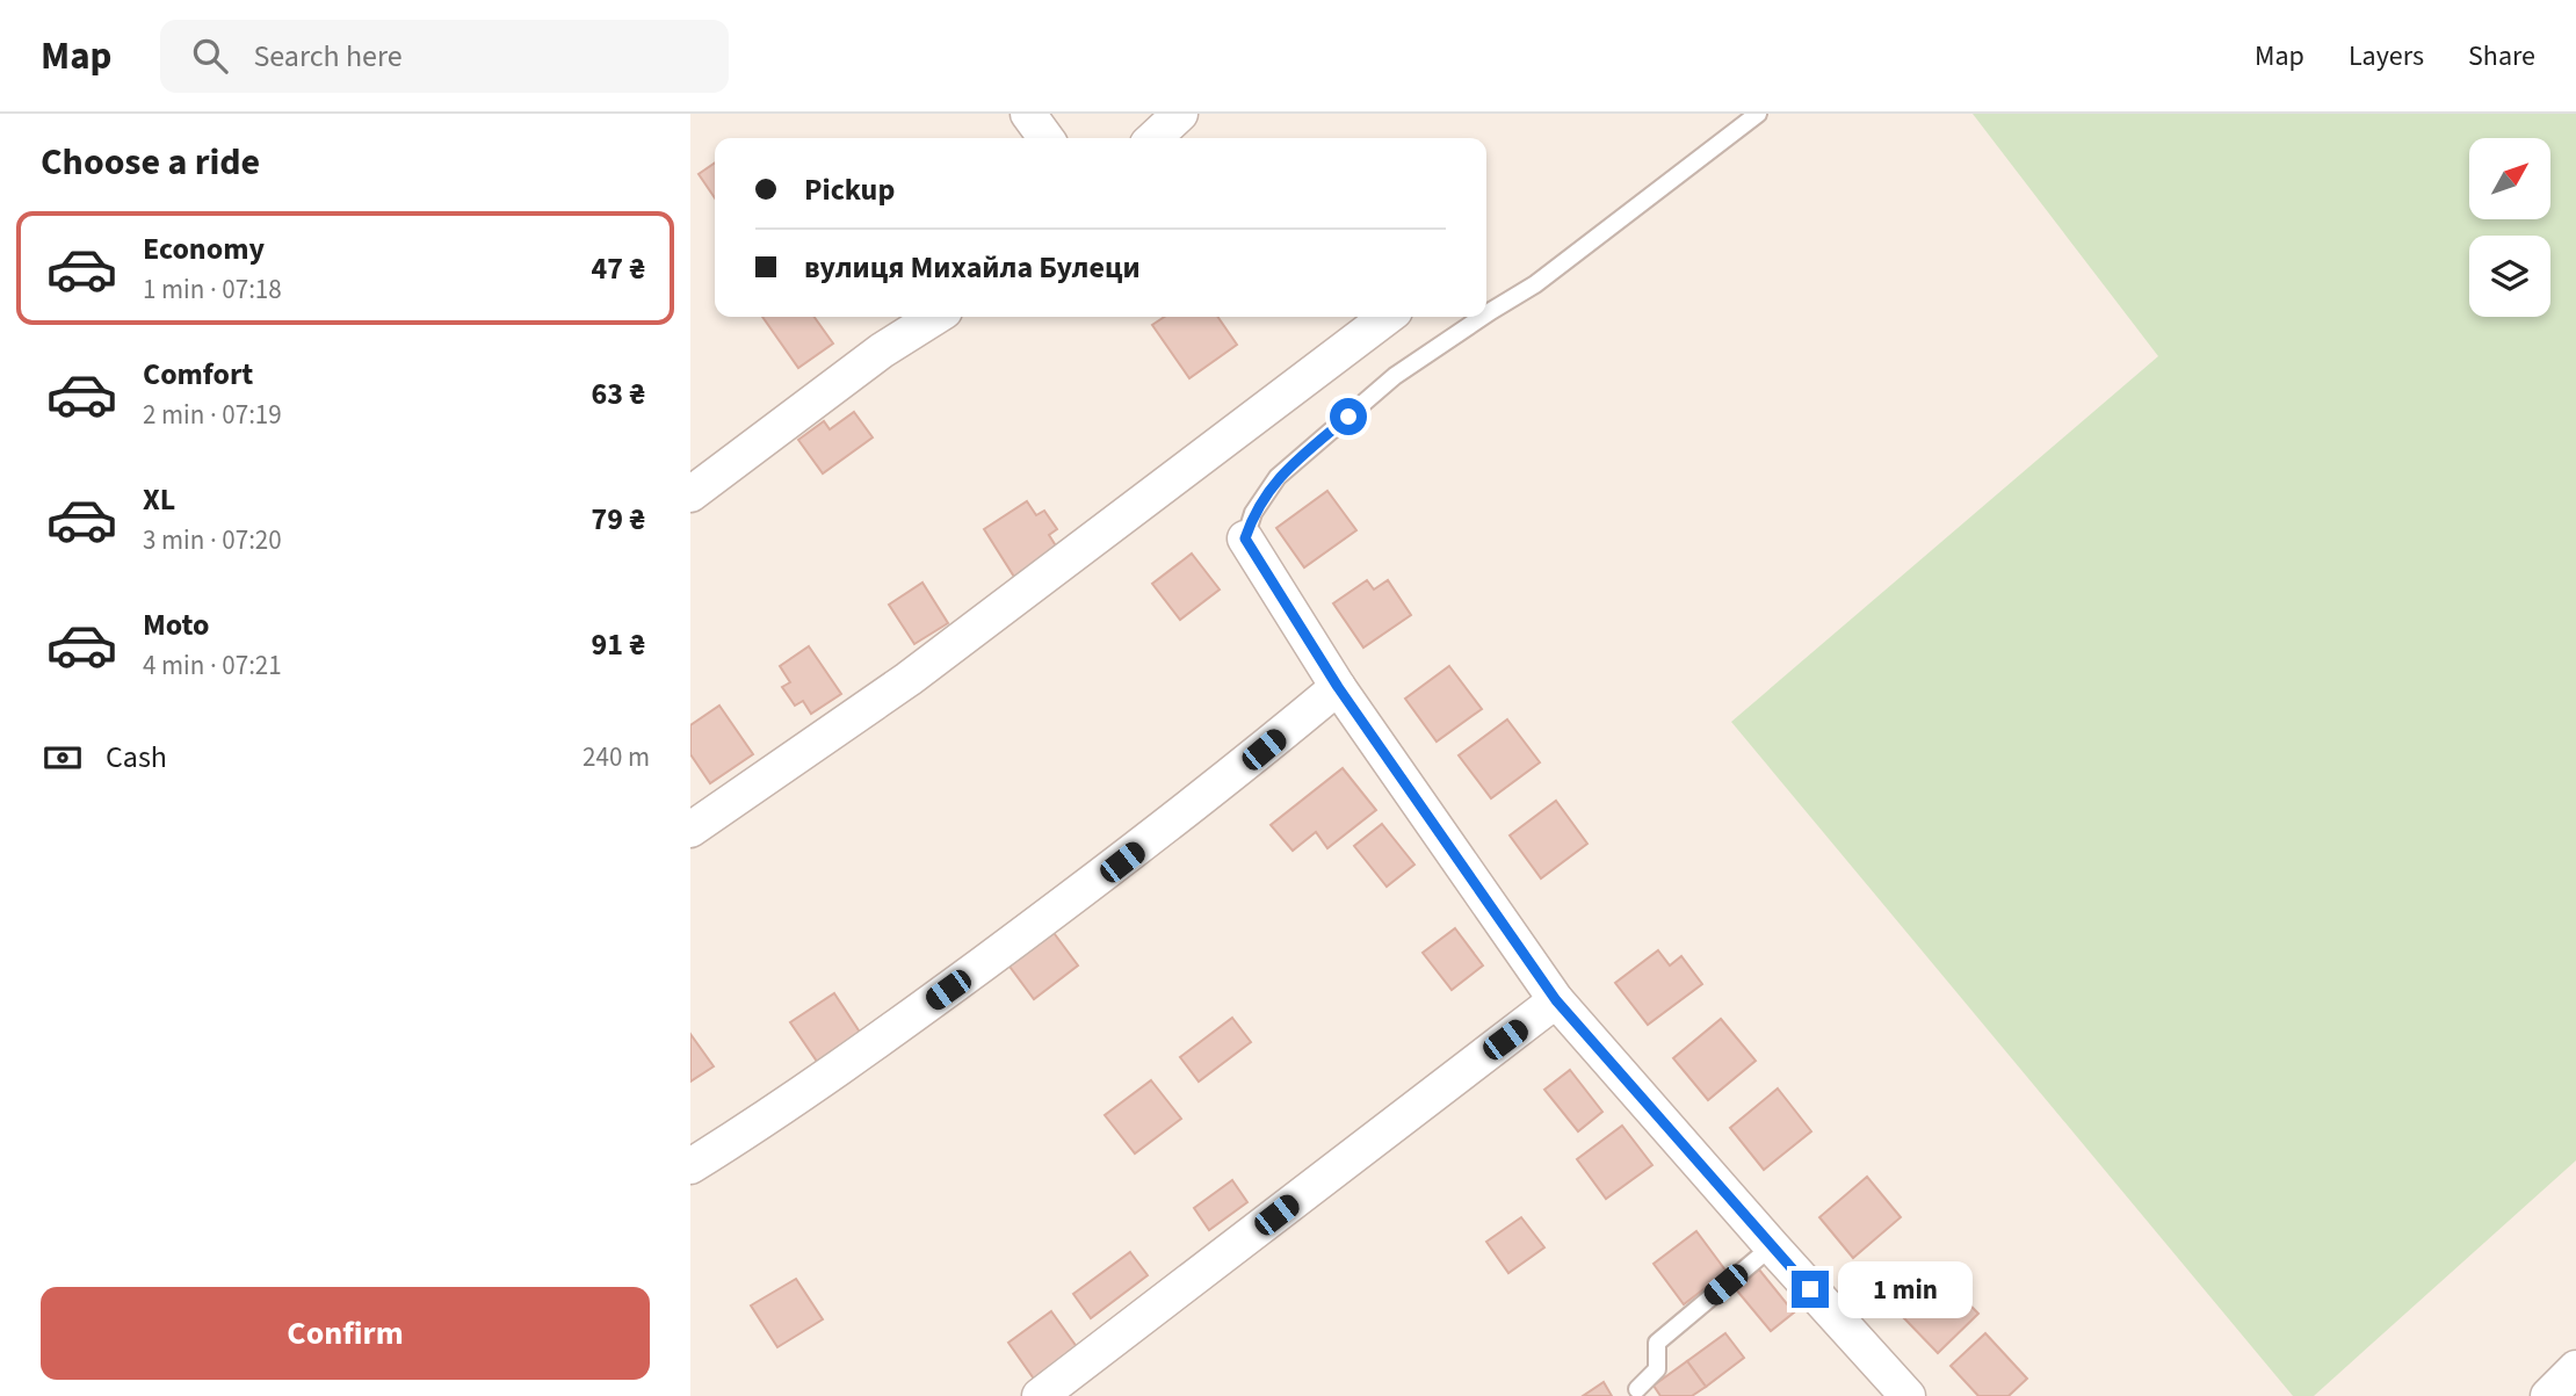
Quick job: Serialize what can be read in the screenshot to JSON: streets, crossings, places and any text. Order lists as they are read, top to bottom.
{
  "north": "top right",
  "page": {
    "header": "Map",
    "search": "Search here",
    "nav": ["Map", "Layers", "Share"],
    "heading": "Choose a ride",
    "banner": ["Pickup", "вулиця Михайла Булеци"],
    "list": [
      {
        "name": "Economy",
        "note": "1 min · 07:18",
        "value": "47 ₴"
      },
      {
        "name": "Comfort",
        "note": "2 min · 07:19",
        "value": "63 ₴"
      },
      {
        "name": "XL",
        "note": "3 min · 07:20",
        "value": "79 ₴"
      },
      {
        "name": "Moto",
        "note": "4 min · 07:21",
        "value": "91 ₴"
      }
    ],
    "pay": ["Cash", "240 m"],
    "bubble": "1 min",
    "buttons": "Confirm"
  }
}
